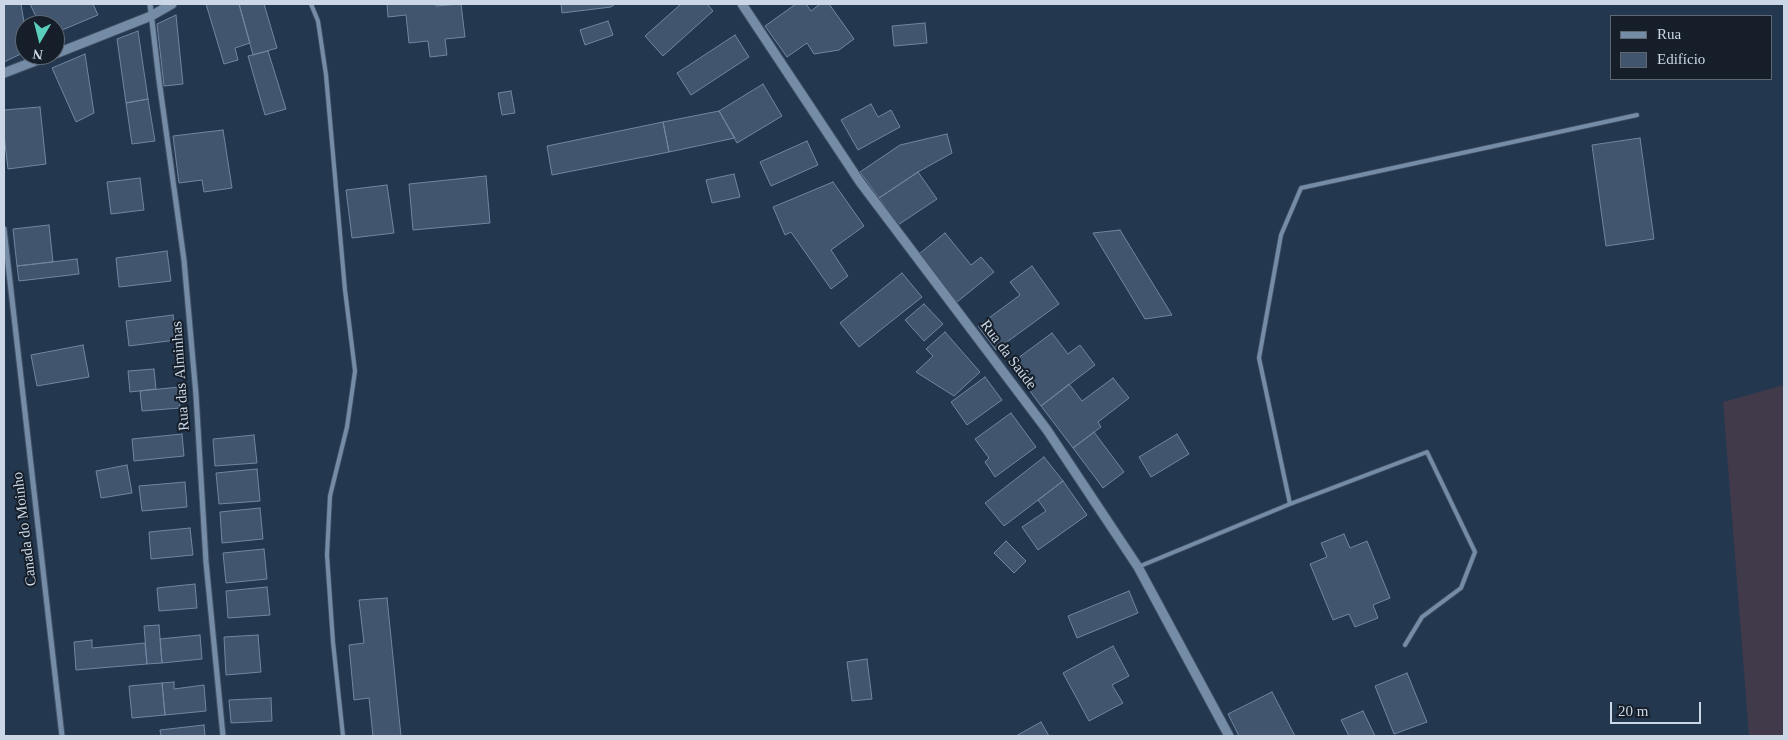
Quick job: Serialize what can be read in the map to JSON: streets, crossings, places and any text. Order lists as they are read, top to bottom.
{
  "streets": {
    "street": ["Rua da Saúde", "Rua das Alminhas", "Canada do Moinho"]
  },
  "legend": ["Rua", "Edifício"],
  "scale_bar": "20 m",
  "north": "bottom"
}
